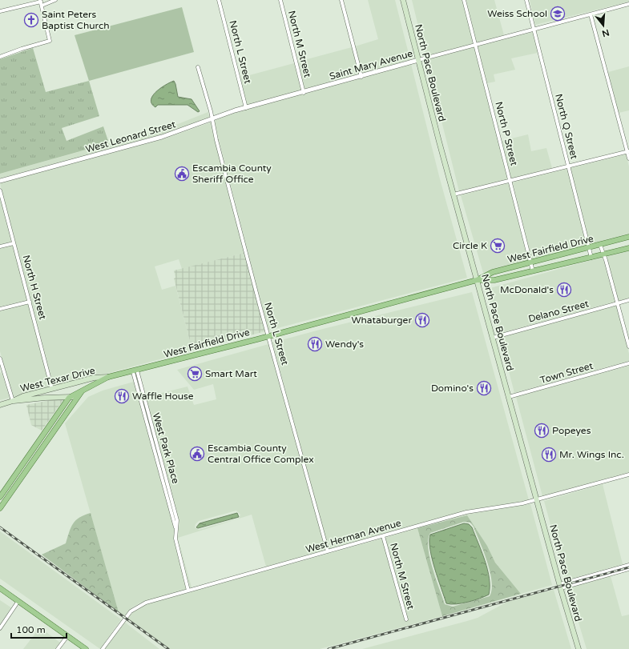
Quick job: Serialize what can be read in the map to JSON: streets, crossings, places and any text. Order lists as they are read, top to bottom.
{
  "streets": {
    "main road": ["North Pace Boulevard", "West Fairfield Drive", "West Texar Drive"],
    "street": [
      "North M Street",
      "North L Street",
      "Saint Mary Avenue",
      "North Q Street",
      "North P Street",
      "West Leonard Street",
      "North H Street",
      "Delano Street",
      "Town Street",
      "West Park Place",
      "West Herman Avenue"
    ]
  },
  "crossings": [
    ["North M Street", "Saint Mary Avenue"],
    ["North M Street", "West Herman Avenue"],
    ["North L Street", "Saint Mary Avenue"],
    ["North L Street", "West Leonard Street"],
    ["North L Street", "West Fairfield Drive"],
    ["North L Street", "West Herman Avenue"],
    ["Saint Mary Avenue", "North Pace Boulevard"],
    ["Saint Mary Avenue", "North Q Street"],
    ["Saint Mary Avenue", "North P Street"],
    ["Saint Mary Avenue", "West Leonard Street"],
    ["North Pace Boulevard", "West Fairfield Drive"],
    ["North Pace Boulevard", "Delano Street"],
    ["North Pace Boulevard", "Town Street"],
    ["North Pace Boulevard", "West Herman Avenue"],
    ["North Q Street", "West Fairfield Drive"],
    ["North P Street", "West Fairfield Drive"],
    ["West Fairfield Drive", "West Texar Drive"],
    ["West Fairfield Drive", "West Park Place"],
    ["North H Street", "West Texar Drive"],
    ["West Park Place", "West Herman Avenue"]
  ],
  "places": {
    "school or university": ["Weiss School"],
    "church": ["Saint Peters Baptist Church"],
    "public building": ["Escambia County Sheriff Office", "Escambia County Central Office Complex"],
    "supermarket": ["Circle K", "Smart Mart"],
    "restaurant": [
      "McDonald's",
      "Whataburger",
      "Wendy's",
      "Domino's",
      "Waffle House",
      "Popeyes",
      "Mr. Wings Inc."
    ]
  },
  "scale_bar": "100 m",
  "north": "bottom"
}
